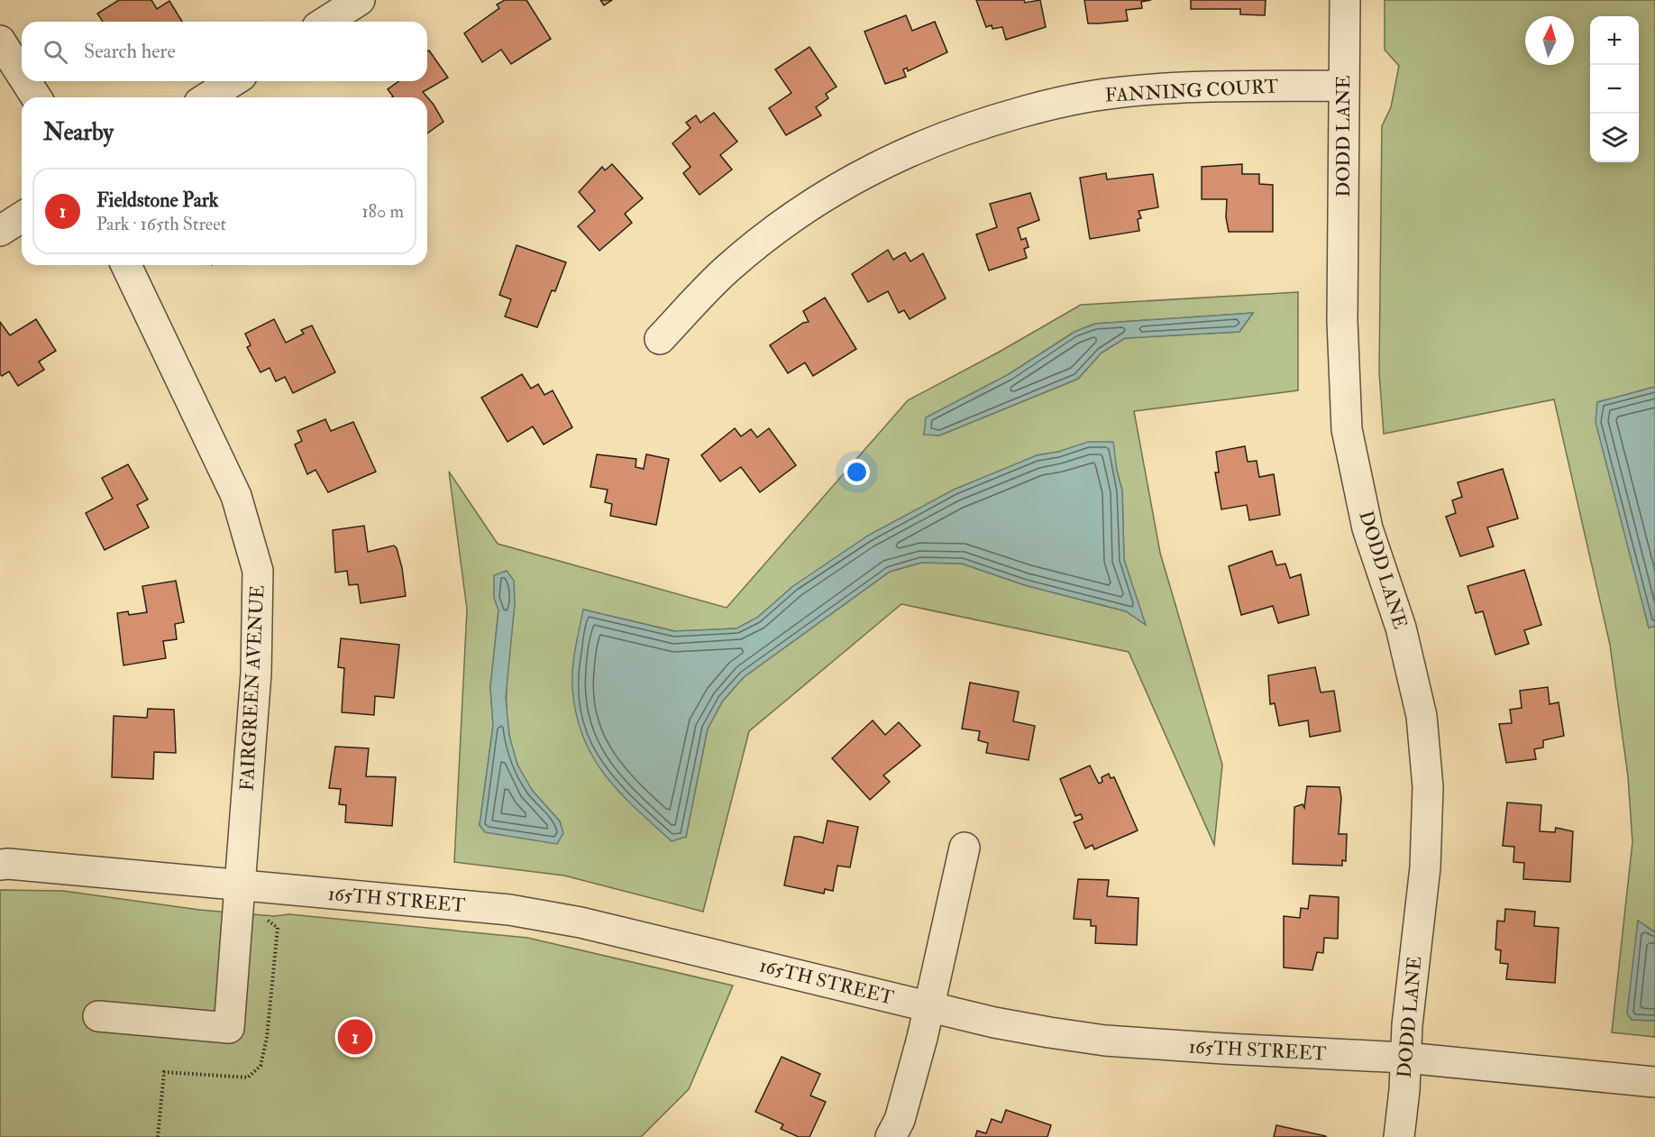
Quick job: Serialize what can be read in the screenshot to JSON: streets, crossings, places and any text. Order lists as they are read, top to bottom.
{
  "streets": {
    "street": [
      "FANNING COURT",
      "DODD LANE",
      "FAIRGREEN AVENUE",
      "165TH STREET"
    ]
  },
  "crossings": [
    ["FANNING COURT", "DODD LANE"],
    ["DODD LANE", "165TH STREET"],
    ["FAIRGREEN AVENUE", "165TH STREET"]
  ],
  "north": "top",
  "page": {
    "map_buttons": ["+", "−"],
    "search": "Search here",
    "heading": "Nearby",
    "list": [
      {
        "mark": "1",
        "name": "Fieldstone Park",
        "note": "Park · 165th Street",
        "value": "180 m"
      }
    ],
    "pins": "1"
  }
}
